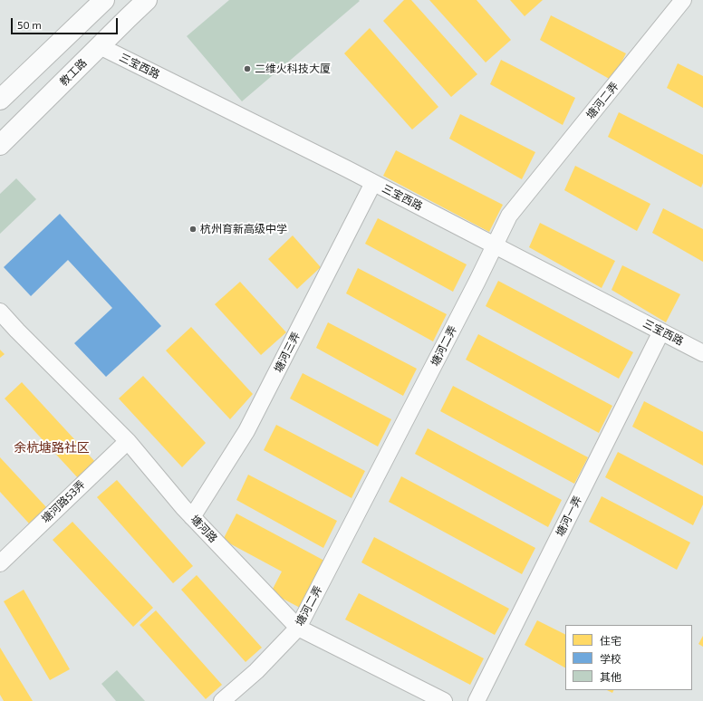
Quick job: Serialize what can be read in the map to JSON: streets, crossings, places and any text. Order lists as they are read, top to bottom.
{
  "streets": {
    "main road": ["教工路"],
    "street": [
      "三宝西路",
      "塘河二弄",
      "塘河三弄",
      "塘河路53弄",
      "塘河一弄",
      "塘河路"
    ]
  },
  "crossings": [
    ["三宝西路", "教工路"],
    ["三宝西路", "塘河二弄"],
    ["三宝西路", "塘河三弄"],
    ["三宝西路", "塘河一弄"],
    ["塘河二弄", "塘河路"],
    ["塘河三弄", "塘河路"],
    ["塘河路53弄", "塘河路"]
  ],
  "districts": ["余杭塘路社区"],
  "places": ["二维火科技大厦", "杭州育新高级中学"],
  "legend": ["住宅", "学校", "其他"],
  "scale_bar": "50 m"
}
